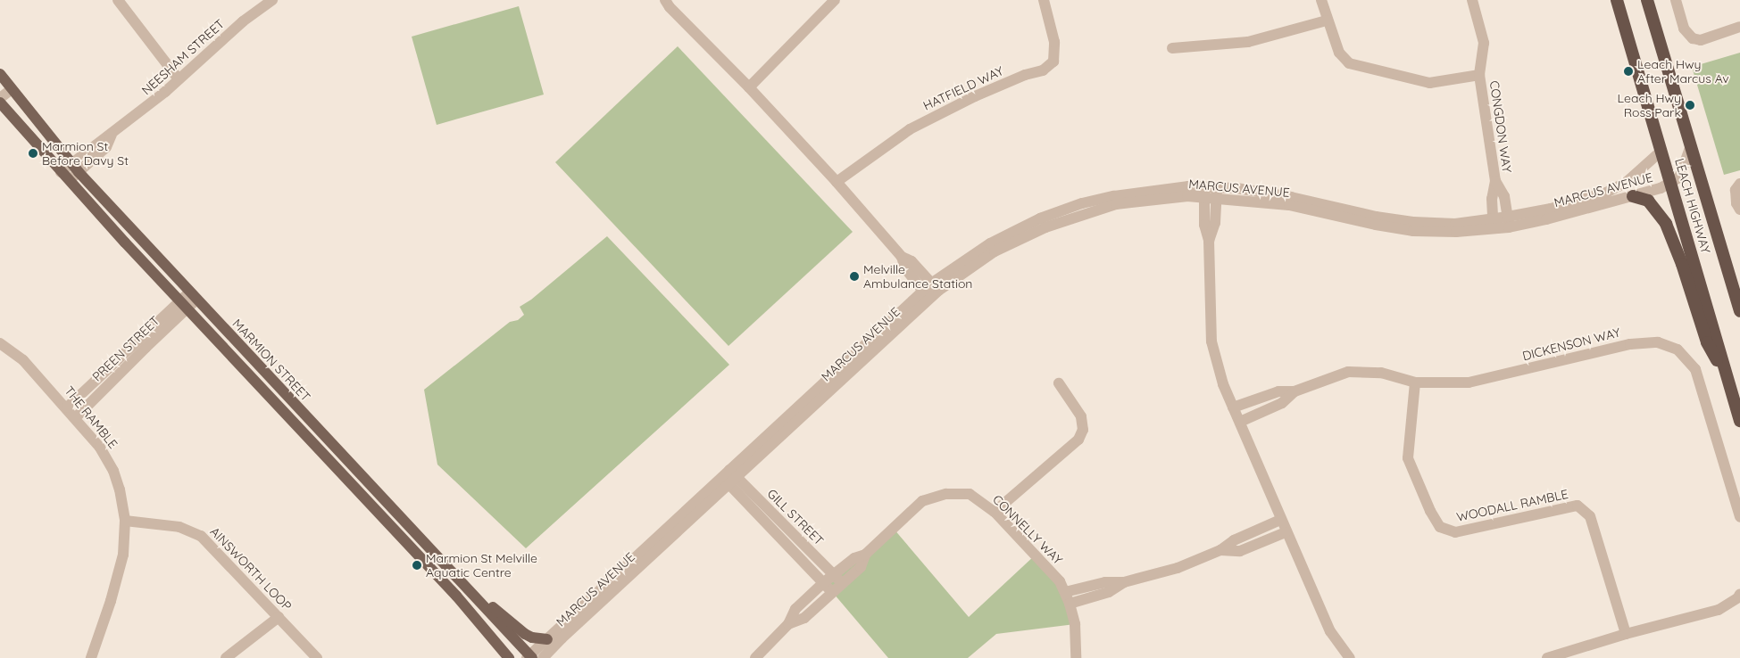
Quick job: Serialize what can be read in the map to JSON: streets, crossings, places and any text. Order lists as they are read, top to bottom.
{
  "streets": {
    "highway": ["LEACH HIGHWAY"],
    "main road": ["MARMION STREET"],
    "street": [
      "NEESHAM STREET",
      "HATFIELD WAY",
      "CONGDON WAY",
      "MARCUS AVENUE",
      "DICKENSON WAY",
      "PREEN STREET",
      "THE RAMBLE",
      "WOODALL RAMBLE",
      "GILL STREET",
      "CONNELLY WAY",
      "AINSWORTH LOOP"
    ]
  },
  "crossings": [
    ["NEESHAM STREET", "MARMION STREET"],
    ["CONGDON WAY", "MARCUS AVENUE"],
    ["MARCUS AVENUE", "LEACH HIGHWAY"],
    ["MARCUS AVENUE", "MARMION STREET"],
    ["MARCUS AVENUE", "GILL STREET"],
    ["DICKENSON WAY", "WOODALL RAMBLE"],
    ["PREEN STREET", "MARMION STREET"],
    ["PREEN STREET", "THE RAMBLE"],
    ["THE RAMBLE", "AINSWORTH LOOP"],
    ["GILL STREET", "CONNELLY WAY"]
  ],
  "places": [
    "Leach Hwy After Marcus Av",
    "Leach Hwy Ross Park",
    "Marmion St Before Davy St",
    "Melville Ambulance Station",
    "Marmion St Melville Aquatic Centre"
  ]
}
